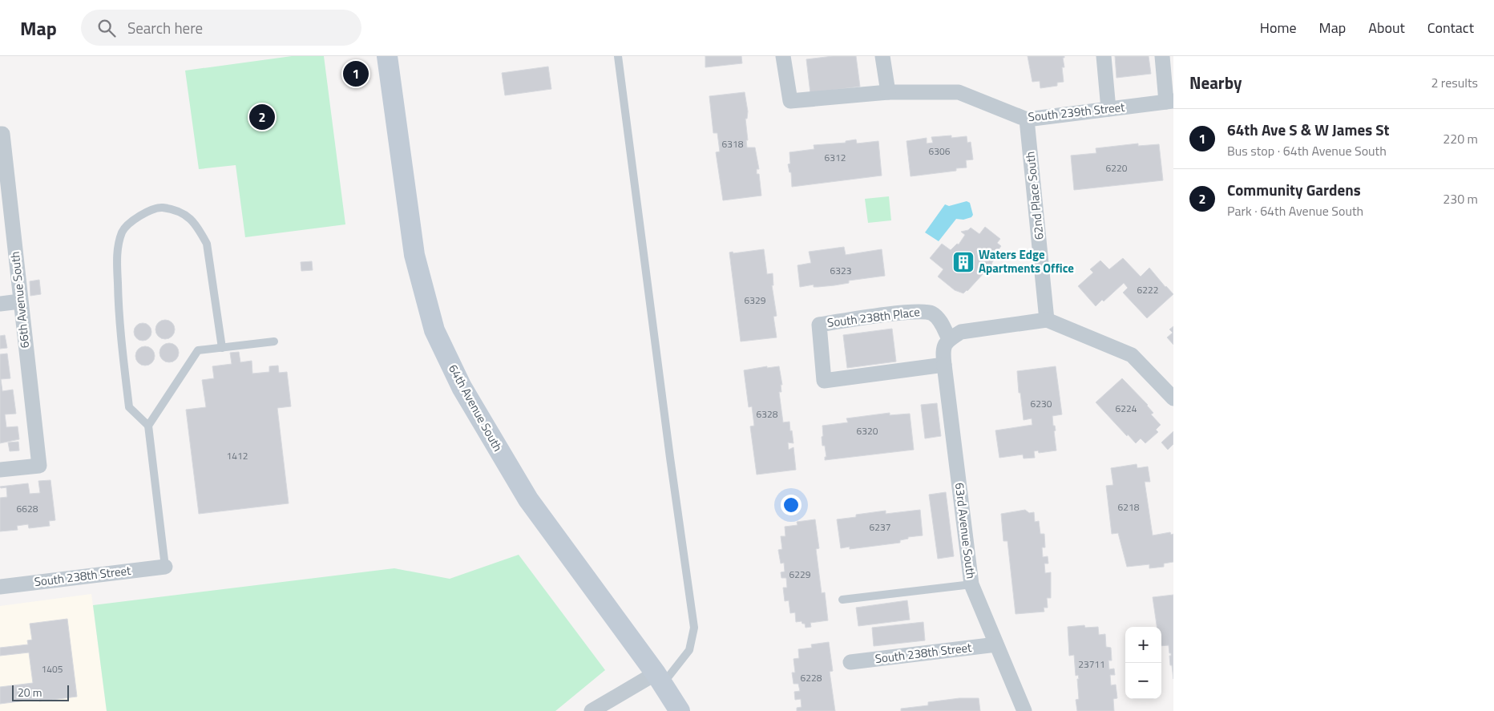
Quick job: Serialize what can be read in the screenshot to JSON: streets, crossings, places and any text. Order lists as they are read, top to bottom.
{
  "streets": {
    "street": [
      "South 239th Street",
      "62nd Place South",
      "66th Avenue South",
      "South 238th Place",
      "64th Avenue South",
      "63rd Avenue South",
      "South 238th Street"
    ]
  },
  "crossings": [
    ["South 239th Street", "62nd Place South"],
    ["South 238th Place", "63rd Avenue South"],
    ["63rd Avenue South", "South 238th Street"]
  ],
  "places": {
    "building": ["Waters Edge Apartments Office"]
  },
  "house_numbers": [
    "6318",
    "6306",
    "6312",
    "6220",
    "6323",
    "6222",
    "6329",
    "6230",
    "6224",
    "6328",
    "6320",
    "1412",
    "6218",
    "6628",
    "6237",
    "6229",
    "23711",
    "1405",
    "6228"
  ],
  "scale_bar": "20 m",
  "page": {
    "header": "Map",
    "search": "Search here",
    "nav": [
      "Home",
      "Map",
      "About",
      "Contact"
    ],
    "heading": ["Nearby", "2 results"],
    "pins": ["1", "2"],
    "list": [
      {
        "mark": "1",
        "name": "64th Ave S & W James St",
        "note": "Bus stop · 64th Avenue South",
        "value": "220 m"
      },
      {
        "mark": "2",
        "name": "Community Gardens",
        "note": "Park · 64th Avenue South",
        "value": "230 m"
      }
    ],
    "map_buttons": ["+", "−"],
    "scale": "20 m"
  }
}
